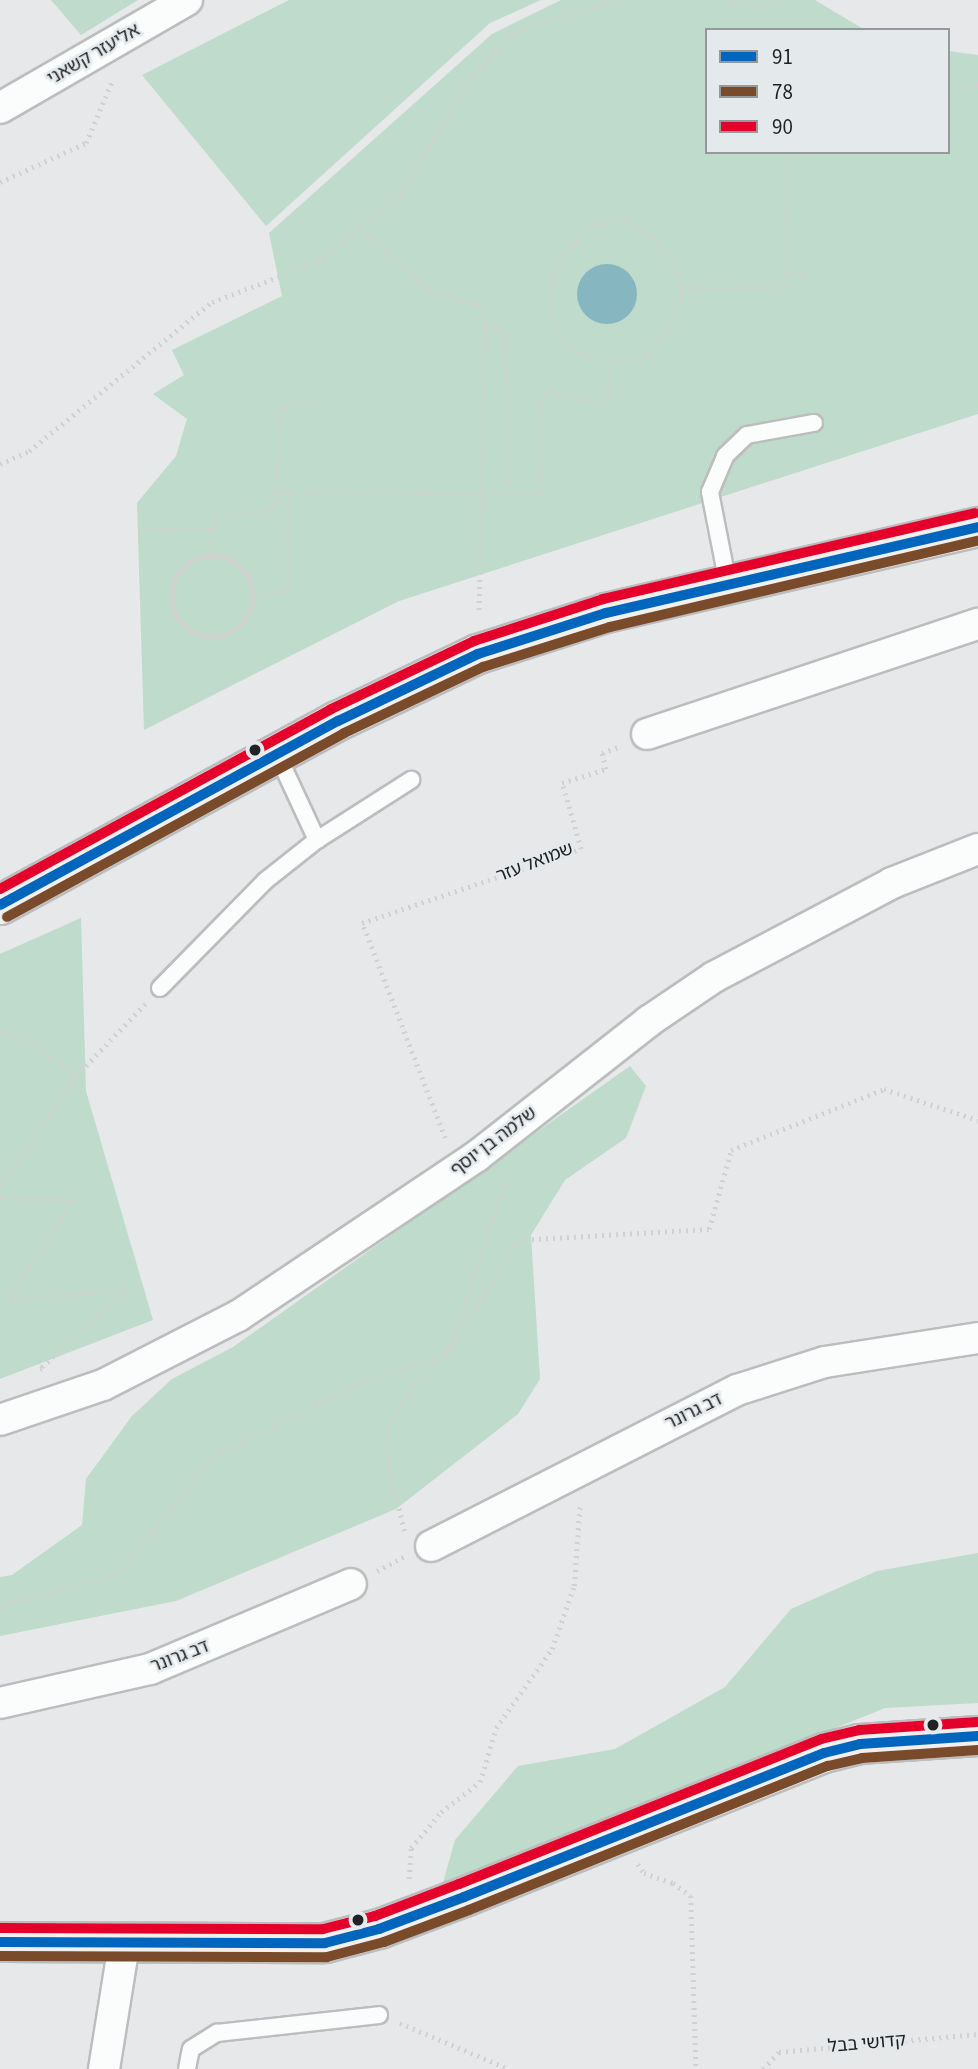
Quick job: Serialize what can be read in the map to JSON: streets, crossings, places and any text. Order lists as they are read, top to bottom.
{
  "streets": {
    "street": ["אליעזר קשאני", "שלמה בן יוסף", "דב גרונר"],
    "path": ["שמואל עזר", "קדושי בבל"]
  },
  "crossings": [
    ["שמואל עזר", "שלמה בן יוסף"]
  ],
  "lines": ["transit line 90", "transit line 91", "transit line 78"],
  "legend": ["91", "78", "90"]
}
